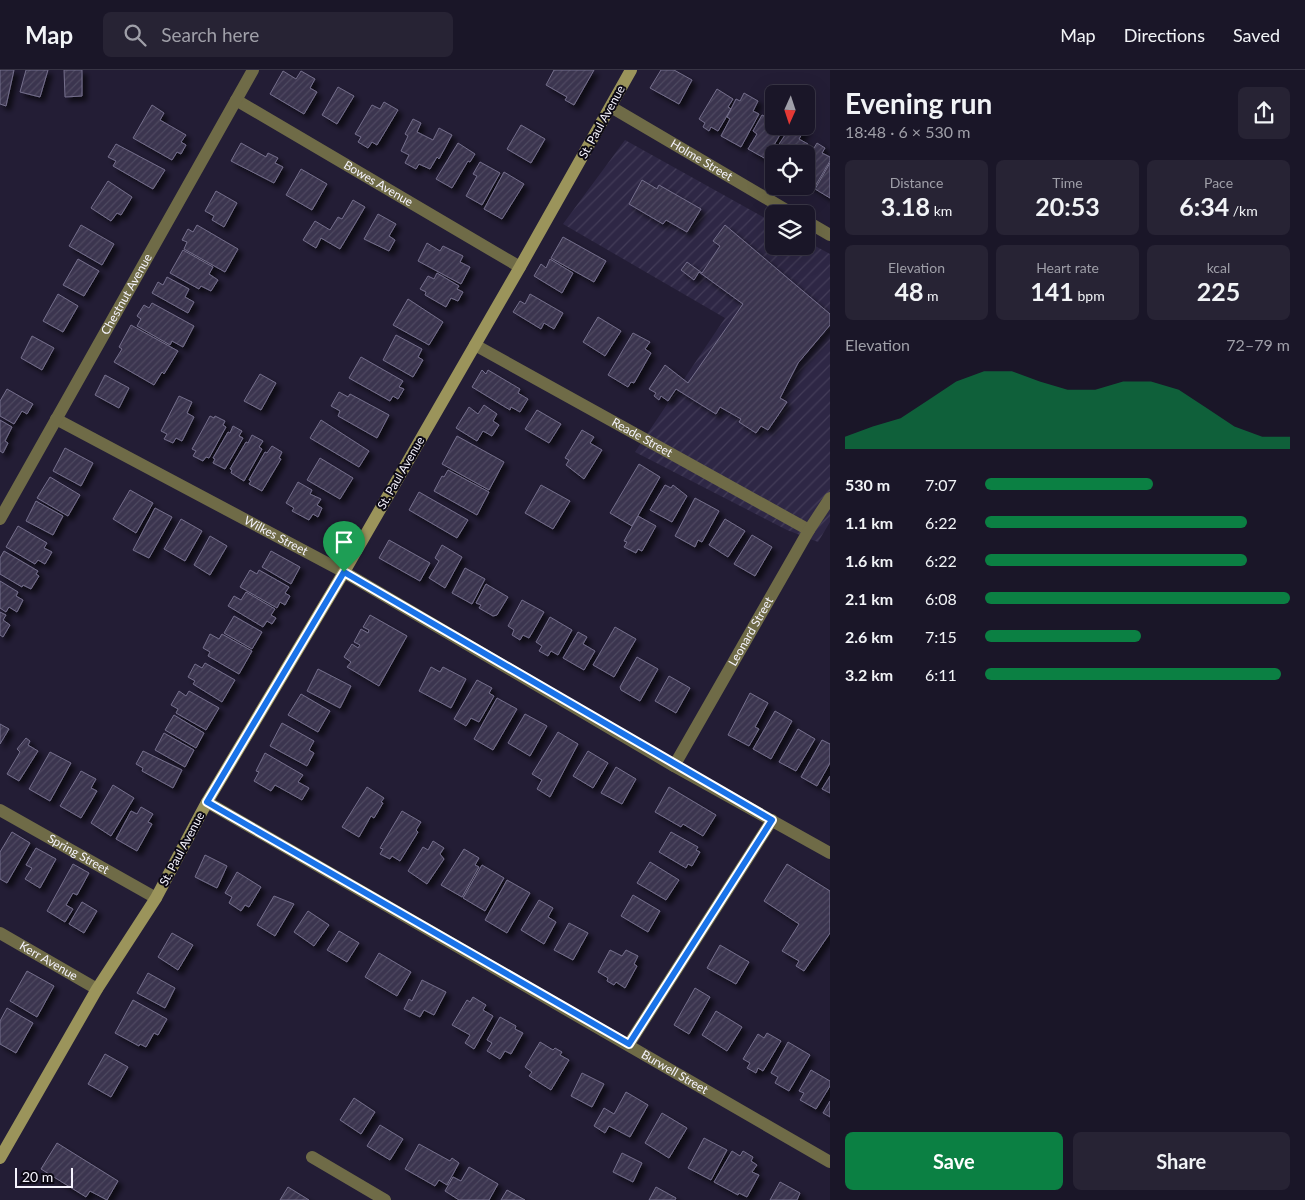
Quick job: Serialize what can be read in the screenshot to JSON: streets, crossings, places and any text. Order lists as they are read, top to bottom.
{
  "streets": {
    "street": [
      "St. Paul Avenue",
      "Holme Street",
      "Bowes Avenue",
      "Chestnut Avenue",
      "Reade Street",
      "Wilkes Street",
      "Leonard Street",
      "Spring Street",
      "Kerr Avenue",
      "Burwell Street"
    ]
  },
  "crossings": [
    ["St. Paul Avenue", "Holme Street"],
    ["St. Paul Avenue", "Bowes Avenue"],
    ["St. Paul Avenue", "Reade Street"],
    ["St. Paul Avenue", "Wilkes Street"],
    ["St. Paul Avenue", "Spring Street"],
    ["St. Paul Avenue", "Kerr Avenue"],
    ["St. Paul Avenue", "Burwell Street"],
    ["Bowes Avenue", "Chestnut Avenue"],
    ["Chestnut Avenue", "Wilkes Street"],
    ["Reade Street", "Leonard Street"],
    ["Wilkes Street", "Leonard Street"]
  ],
  "scale_bar": "20 m",
  "north": "bottom",
  "page": {
    "header": "Map",
    "search": "Search here",
    "nav": ["Map", "Directions", "Saved"],
    "heading": ["Evening run", "18:48 · 6 × 530 m"],
    "stats": [
      ["Distance", "3.18 km"],
      ["Time", "20:53"],
      ["Pace", "6:34 /km"],
      ["Elevation", "48 m"],
      ["Heart rate", "141 bpm"],
      ["kcal", "225"]
    ],
    "chart": ["Elevation", "72–79 m"],
    "list": [
      {
        "name": "530 m",
        "note": "7:07"
      },
      {
        "name": "1.1 km",
        "note": "6:22"
      },
      {
        "name": "1.6 km",
        "note": "6:22"
      },
      {
        "name": "2.1 km",
        "note": "6:08"
      },
      {
        "name": "2.6 km",
        "note": "7:15"
      },
      {
        "name": "3.2 km",
        "note": "6:11"
      }
    ],
    "buttons": ["Save", "Share"],
    "scale": "20 m"
  }
}
